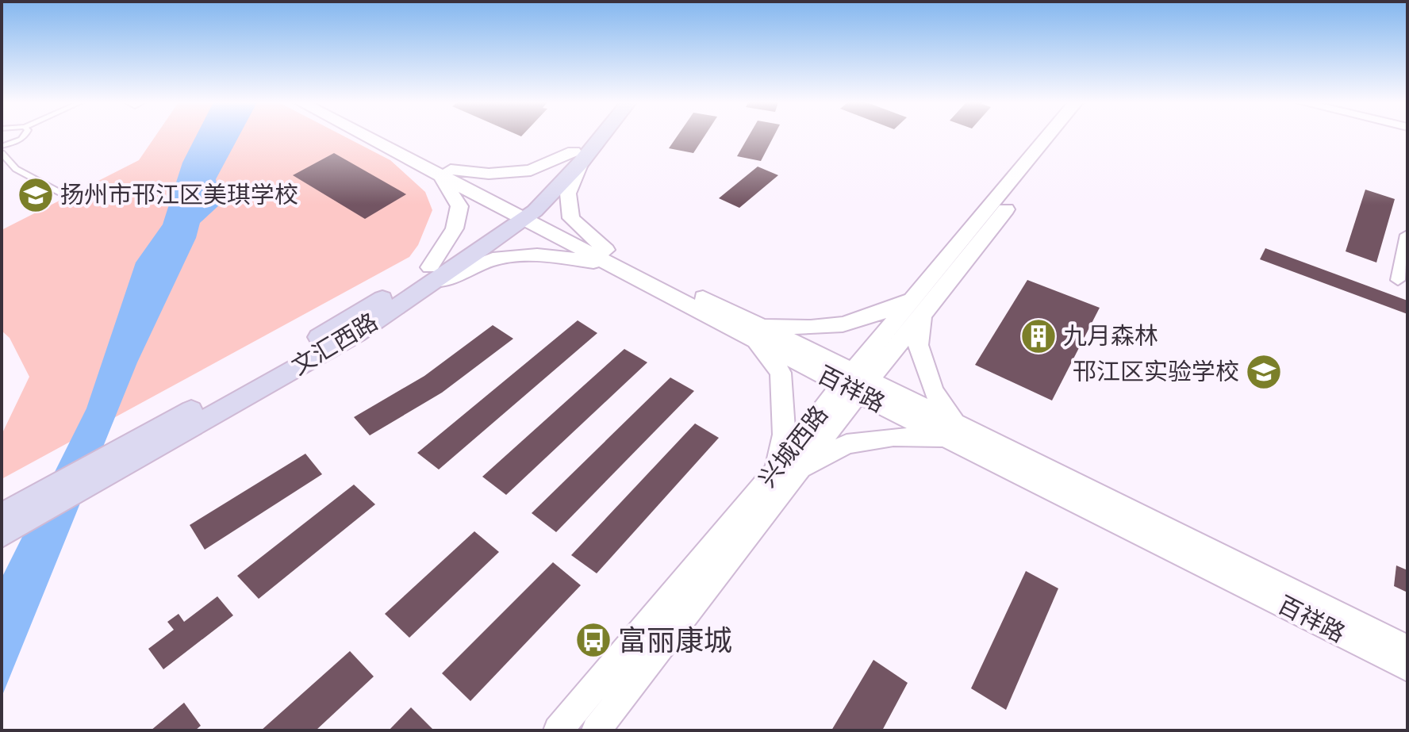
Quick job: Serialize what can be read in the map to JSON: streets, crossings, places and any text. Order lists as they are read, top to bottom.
{
  "streets": {
    "main road": ["文汇西路"],
    "street": ["百祥路", "兴城西路"]
  },
  "crossings": [
    ["文汇西路", "百祥路"],
    ["百祥路", "兴城西路"]
  ],
  "places": {
    "school or university": ["扬州市邗江区美琪学校", "邗江区实验学校"],
    "building": ["九月森林"],
    "bus stop": ["富丽康城"]
  }
}
